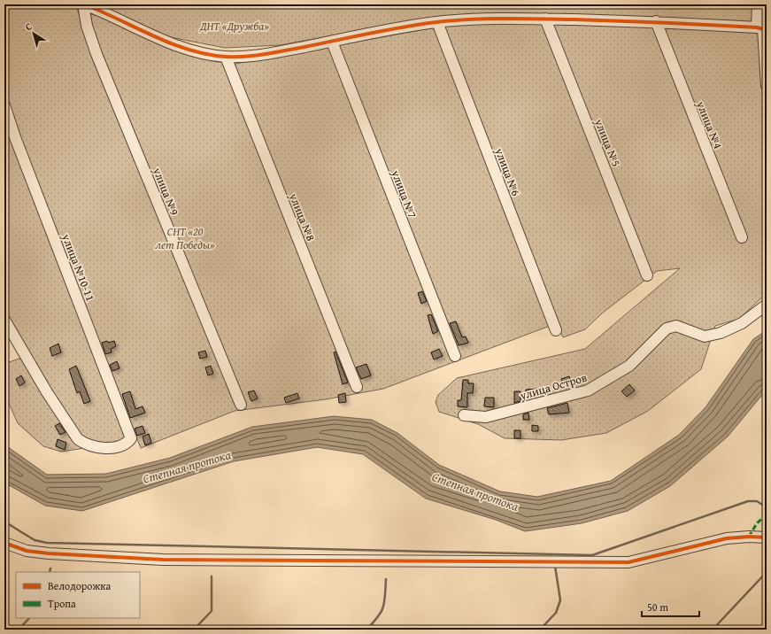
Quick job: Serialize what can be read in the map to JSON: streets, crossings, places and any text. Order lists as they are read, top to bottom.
{
  "streets": {
    "street": [
      "улица №4",
      "улица №5",
      "улица №6",
      "улица №9",
      "улица №7",
      "улица №8",
      "улица №10-11",
      "улица Остров"
    ]
  },
  "water": ["Степная протока"],
  "parks": ["ДНТ «Дружба»", "СНТ «20 лет Победы»"],
  "legend": ["Велодорожка", "Тропа"],
  "scale_bar": "50 m",
  "north": "top left"
}
